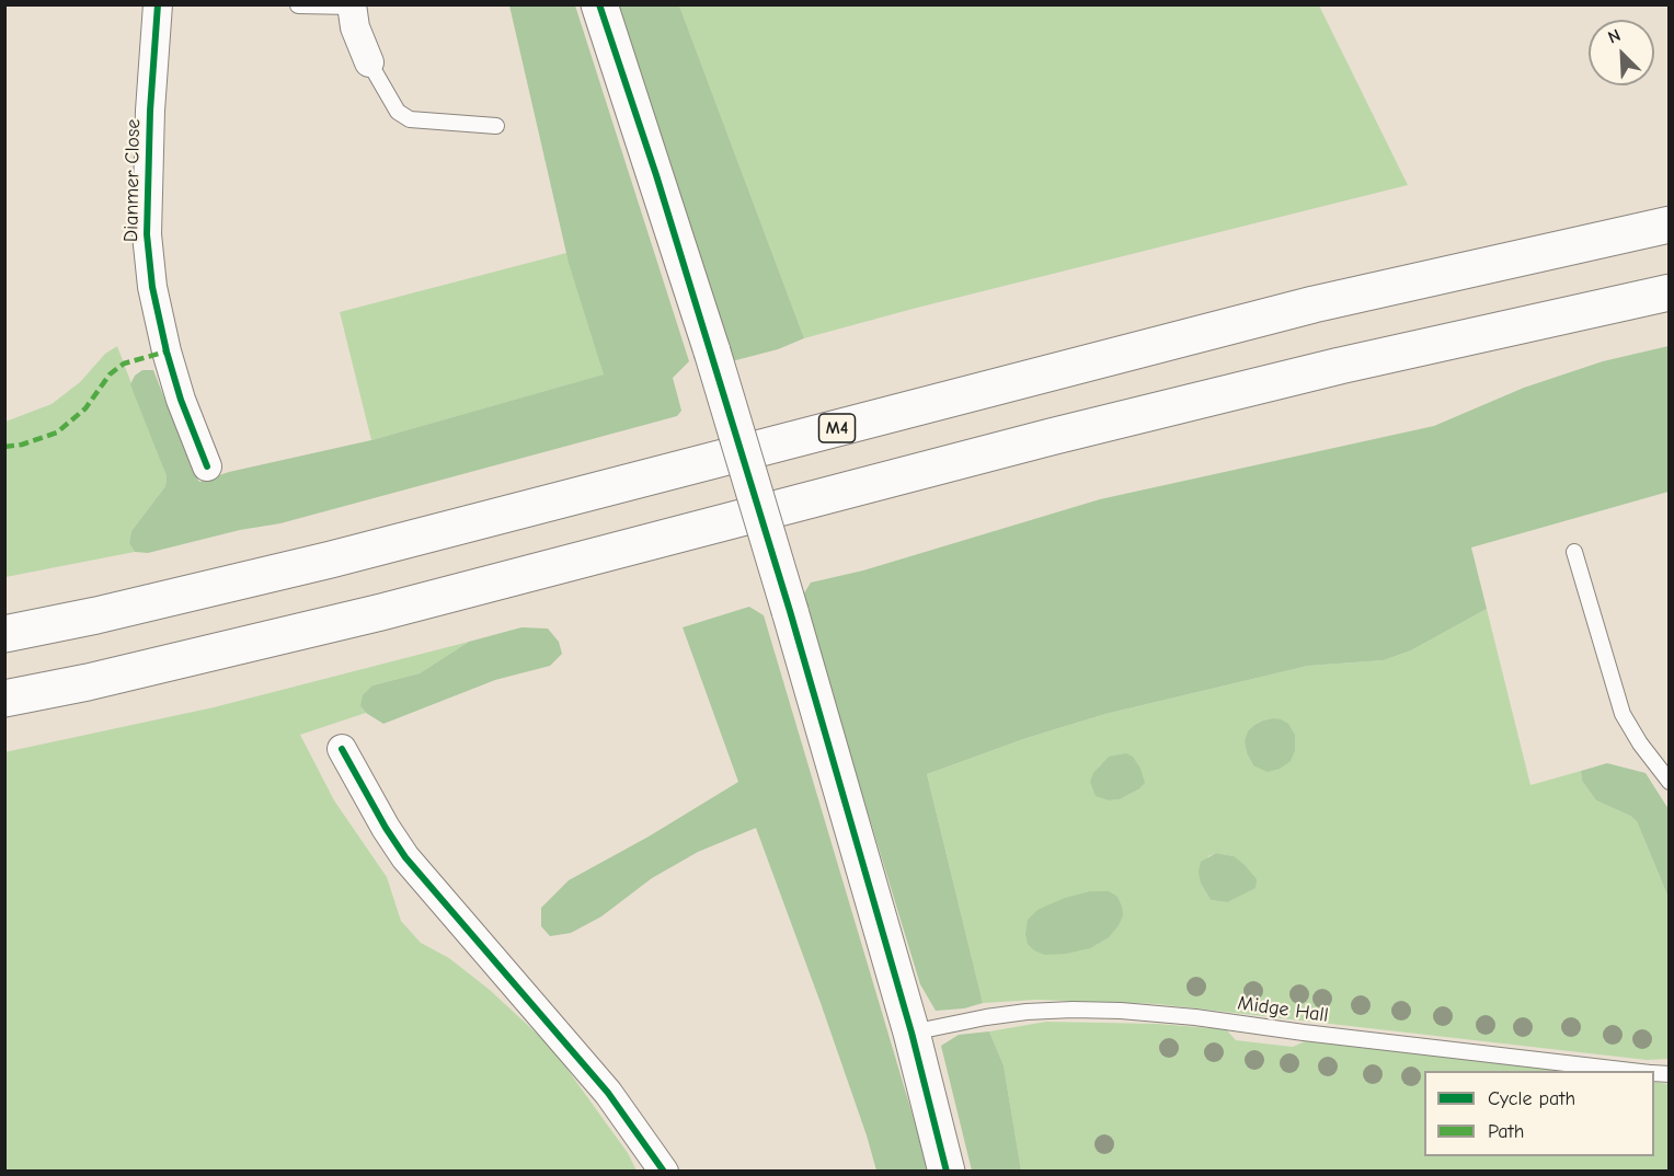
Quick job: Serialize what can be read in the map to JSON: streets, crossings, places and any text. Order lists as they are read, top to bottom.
{
  "streets": {
    "main road": ["M4"],
    "street": ["Dianmer Close"],
    "lane": ["Midge Hall"]
  },
  "legend": ["Cycle path", "Path"],
  "north": "top left"
}
